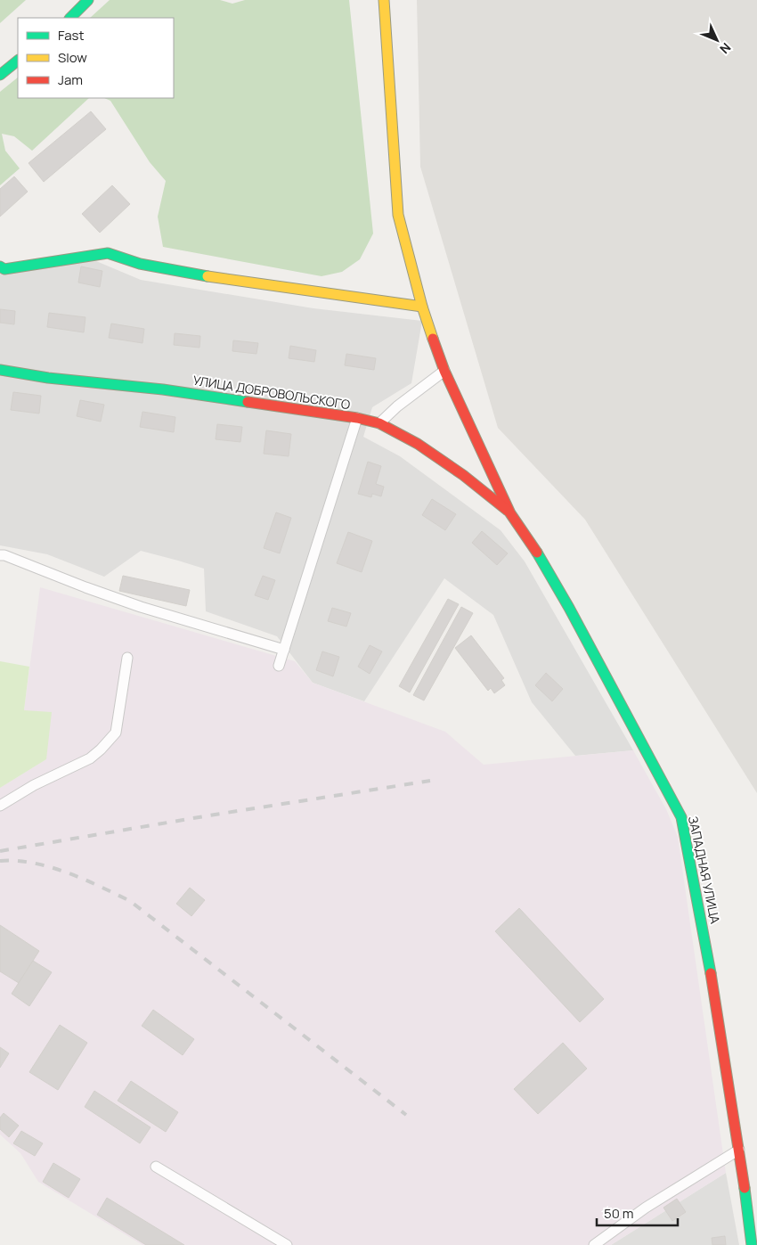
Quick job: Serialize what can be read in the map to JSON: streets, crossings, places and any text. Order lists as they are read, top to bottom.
{
  "streets": {
    "street": ["УЛИЦА ДОБРОВОЛЬСКОГО", "ЗАПАДНАЯ УЛИЦА"]
  },
  "crossings": [
    ["УЛИЦА ДОБРОВОЛЬСКОГО", "ЗАПАДНАЯ УЛИЦА"]
  ],
  "legend": ["Fast", "Slow", "Jam"],
  "scale_bar": "50 m",
  "north": "bottom right"
}
